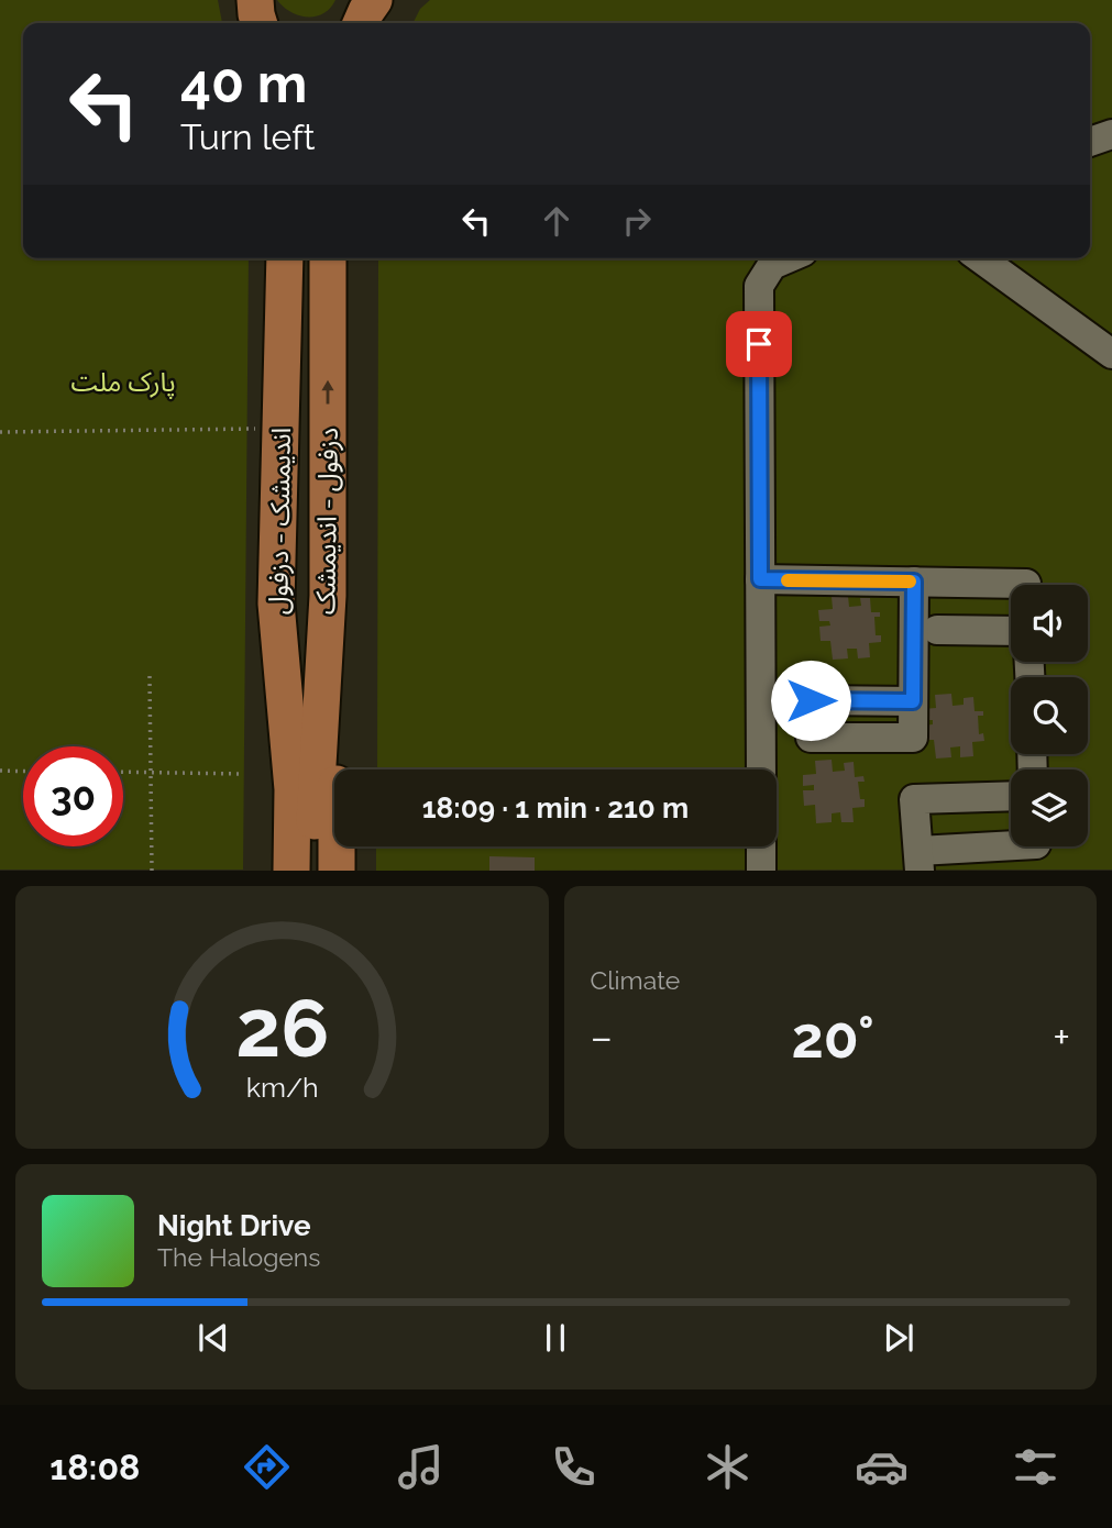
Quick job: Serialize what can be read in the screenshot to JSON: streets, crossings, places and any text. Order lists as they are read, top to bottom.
{
  "streets": {
    "main road": ["اندیمشک - دزفول", "دزفول - اندیمشک"]
  },
  "crossings": [
    ["اندیمشک - دزفول", "دزفول - اندیمشک"]
  ],
  "one_way": ["دزفول - اندیمشک"],
  "parks": ["پارک ملت"],
  "page": {
    "turn": ["40 m", "Turn left"],
    "limit": "30",
    "trip": "18:09 · 1 min · 210 m",
    "tile": "Climate",
    "heat": ["−", "20°", "+"],
    "song": ["Night Drive", "The Halogens"],
    "tabs": "18:08",
    "gauge": ["26", "km/h"]
  }
}
